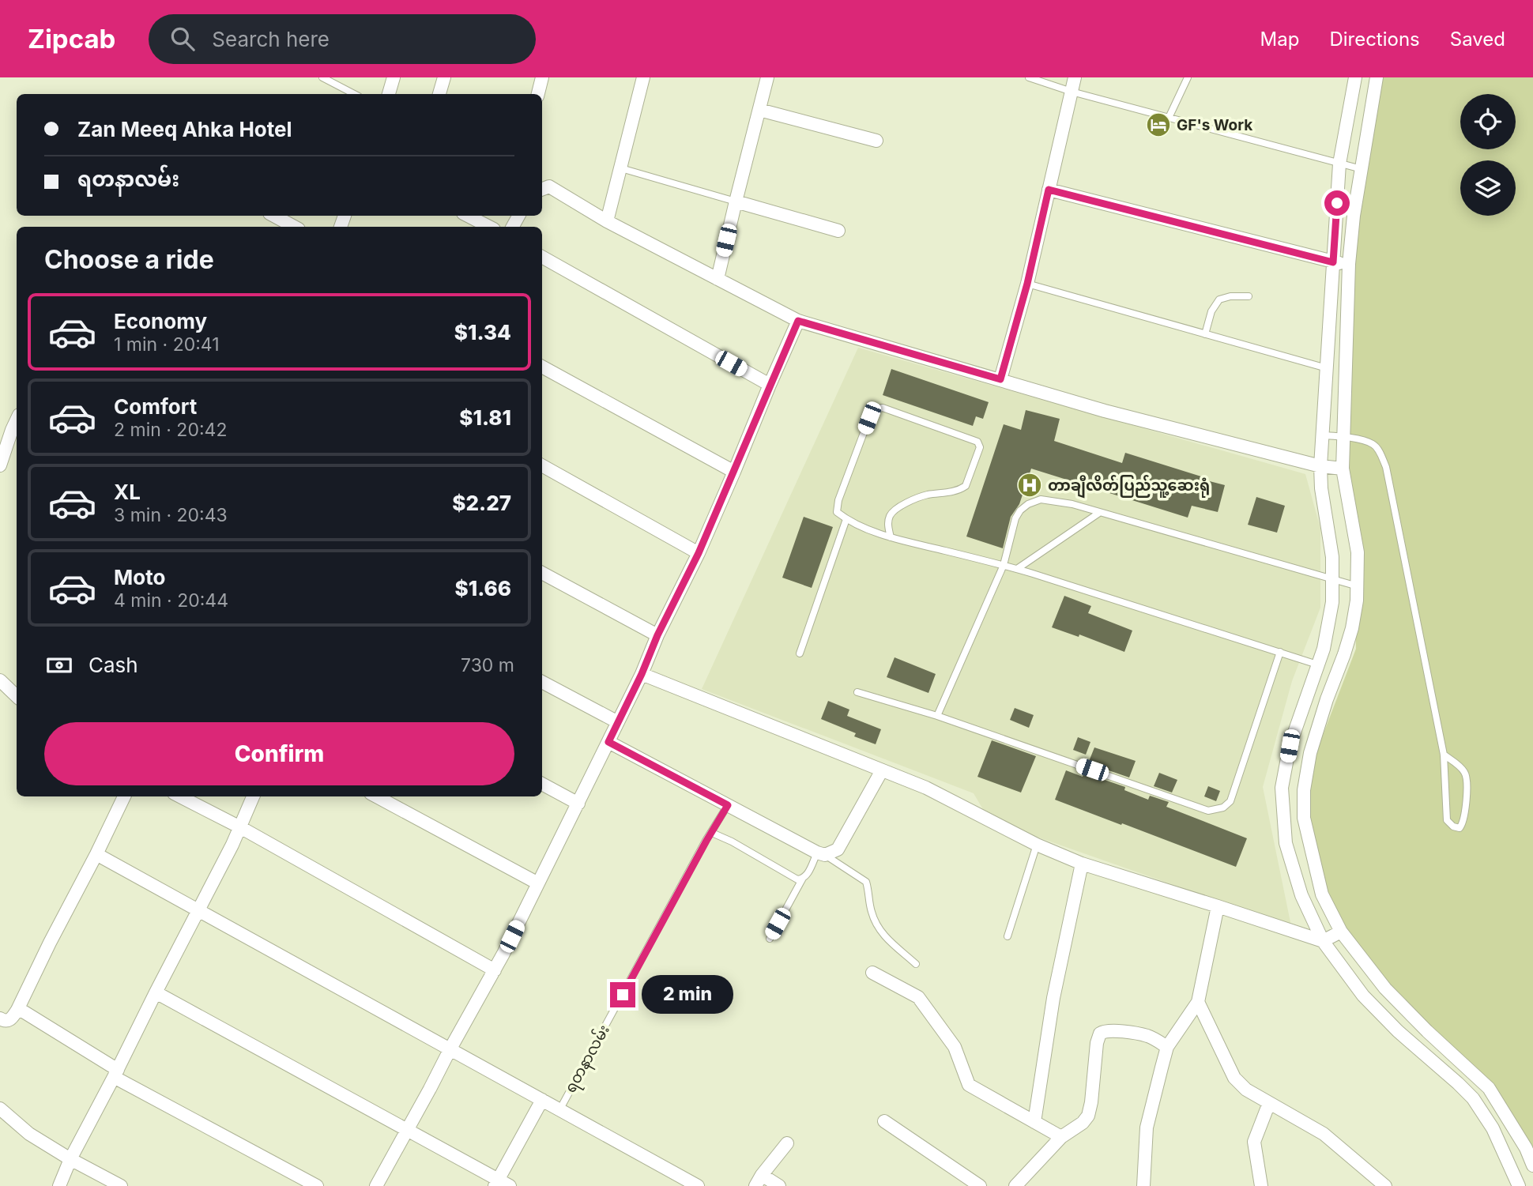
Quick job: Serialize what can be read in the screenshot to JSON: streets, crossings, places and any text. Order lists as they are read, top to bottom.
{
  "streets": {
    "lane": ["ရတနာလမ်း"]
  },
  "places": {
    "hotel": ["GF's Work"],
    "hospital": ["တာချီလိတ်ပြည်သူ့ဆေးရုံ"]
  },
  "page": {
    "header": "Zipcab",
    "search": "Search here",
    "nav": ["Map", "Directions", "Saved"],
    "banner": ["Zan Meeq Ahka Hotel", "ရတနာလမ်း"],
    "heading": "Choose a ride",
    "list": [
      {
        "name": "Economy",
        "note": "1 min · 20:41",
        "value": "$1.34"
      },
      {
        "name": "Comfort",
        "note": "2 min · 20:42",
        "value": "$1.81"
      },
      {
        "name": "XL",
        "note": "3 min · 20:43",
        "value": "$2.27"
      },
      {
        "name": "Moto",
        "note": "4 min · 20:44",
        "value": "$1.66"
      }
    ],
    "pay": ["Cash", "730 m"],
    "buttons": "Confirm",
    "bubble": "2 min"
  }
}
